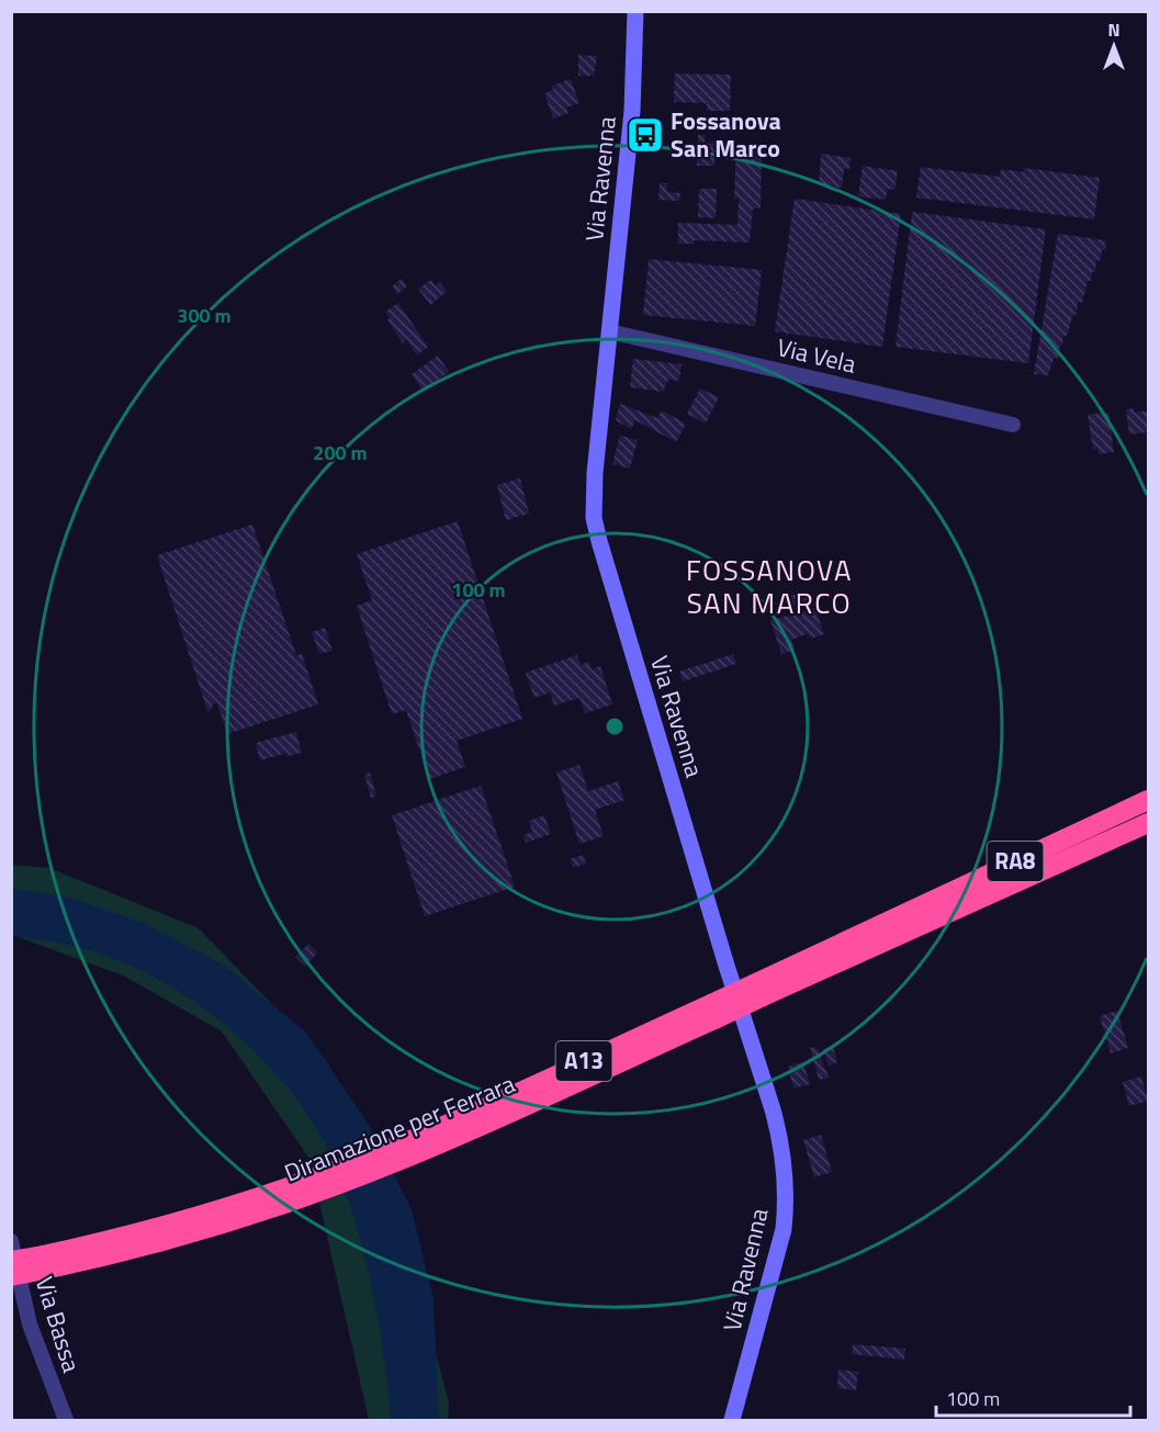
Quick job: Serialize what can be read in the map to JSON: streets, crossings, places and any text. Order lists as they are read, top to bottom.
{
  "streets": {
    "highway": ["RA8", "A13", "Diramazione per Ferrara"],
    "main road": ["Via Ravenna"],
    "street": ["Via Vela", "Via Bassa"]
  },
  "crossings": [
    ["Via Ravenna", "Via Vela"],
    ["RA8", "Diramazione per Ferrara"]
  ],
  "districts": ["FOSSANOVA SAN MARCO"],
  "places": {
    "bus stop": ["Fossanova San Marco"]
  },
  "scale_bar": "100 m",
  "north": "top",
  "rings": ["300 m", "200 m", "100 m"]
}
